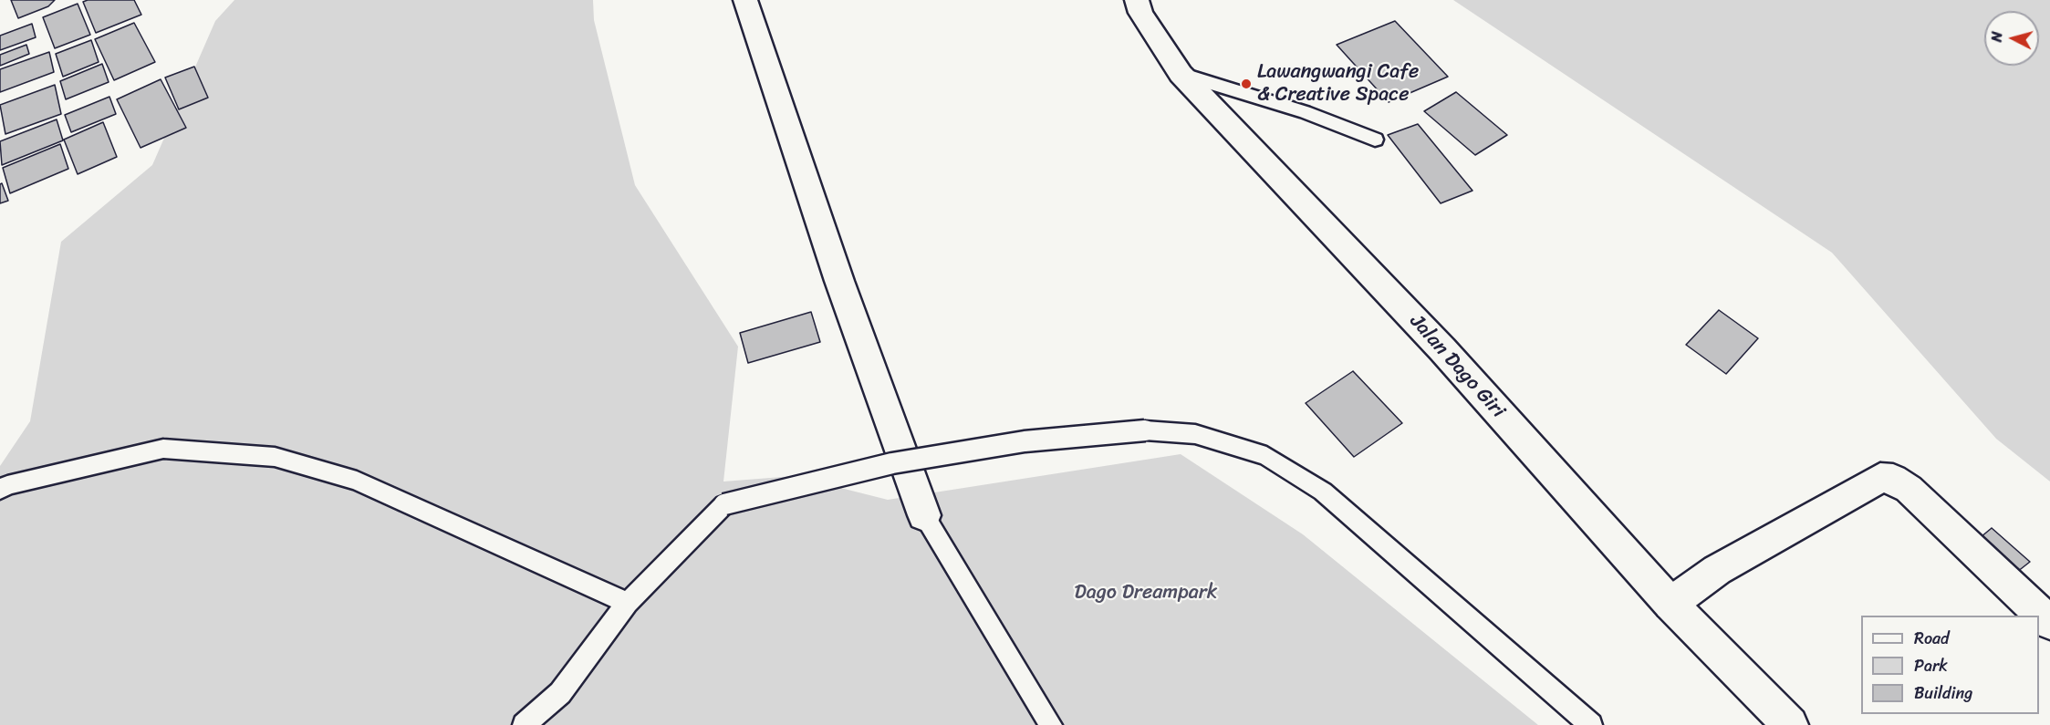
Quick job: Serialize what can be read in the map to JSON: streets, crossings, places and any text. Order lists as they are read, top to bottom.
{
  "streets": {
    "street": ["Jalan Dago Giri"]
  },
  "parks": ["Dago Dreampark"],
  "places": ["Lawangwangi Cafe & Creative Space"],
  "legend": ["Road", "Park", "Building"],
  "north": "left"
}
